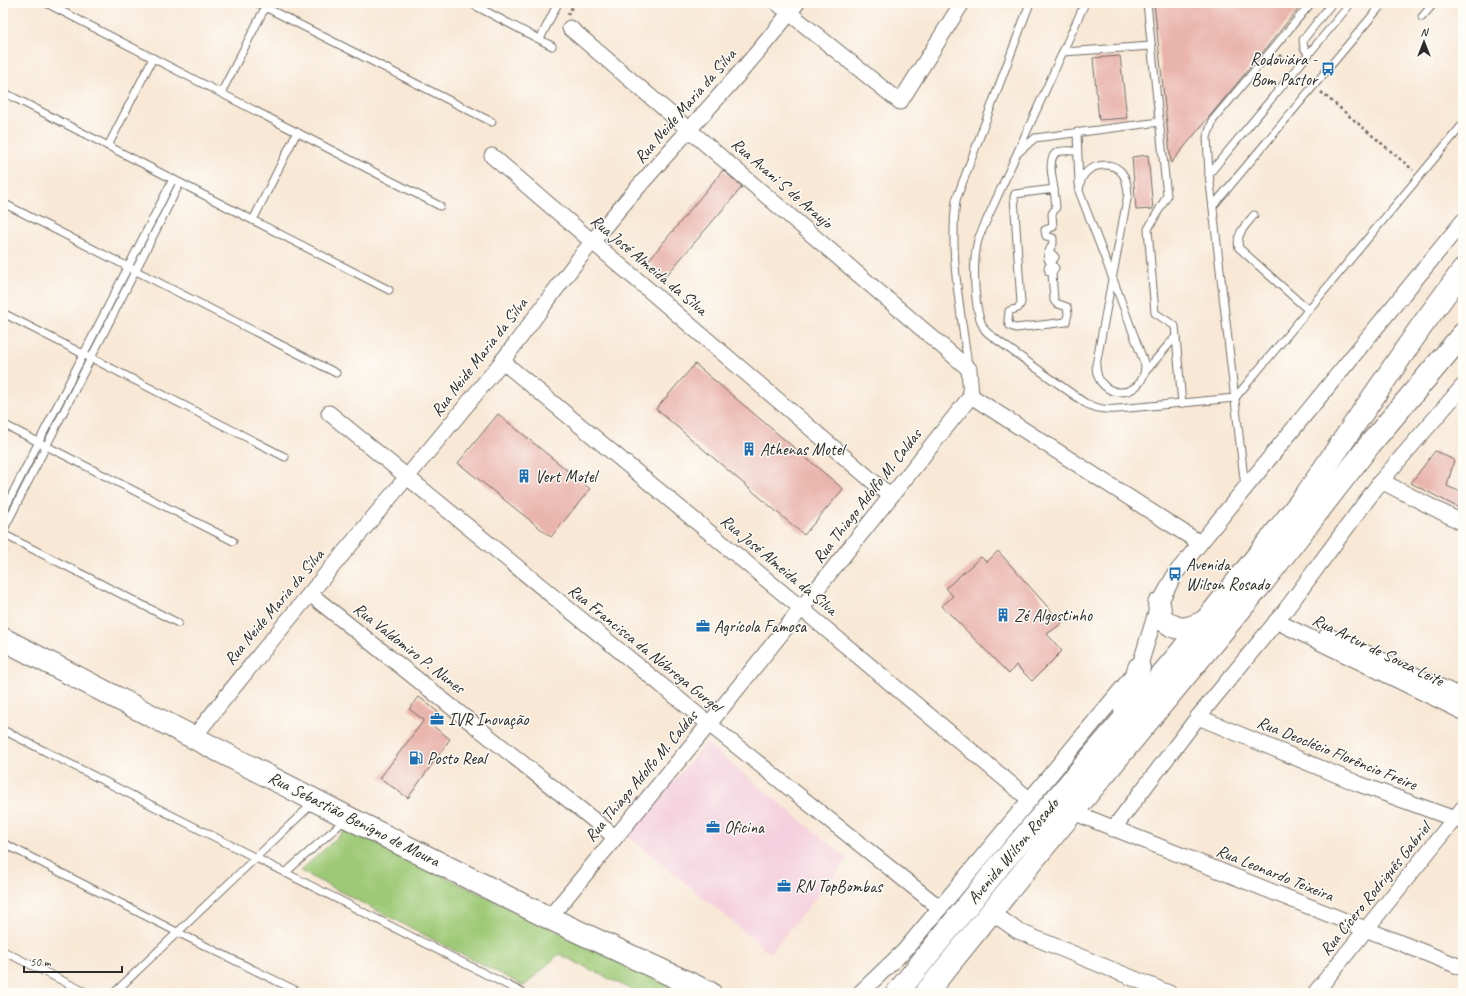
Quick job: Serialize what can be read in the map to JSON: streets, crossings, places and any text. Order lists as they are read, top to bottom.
{
  "streets": {
    "main road": ["Rua Sebastião Benígno de Moura", "Avenida Wilson Rosado"],
    "street": [
      "Rua Neide Maria da Silva",
      "Rua Avani S de Araujo",
      "Rua José Almeida da Silva",
      "Rua Thiago Adolfo M. Caldas",
      "Rua Valdomiro P. Nunes",
      "Rua Francisca da Nóbrega Gurgel",
      "Rua Artur de Souza Leite",
      "Rua Deoclécio Florêncio Freire",
      "Rua Leonardo Teixeira",
      "Rua Cícero Rodriguês Gabriel"
    ]
  },
  "crossings": [
    ["Rua Neide Maria da Silva", "Rua Avani S de Araujo"],
    ["Rua Neide Maria da Silva", "Rua José Almeida da Silva"],
    ["Rua Neide Maria da Silva", "Rua Valdomiro P. Nunes"],
    ["Rua Neide Maria da Silva", "Rua Francisca da Nóbrega Gurgel"],
    ["Rua Neide Maria da Silva", "Rua Sebastião Benígno de Moura"],
    ["Rua José Almeida da Silva", "Rua Thiago Adolfo M. Caldas"],
    ["Rua Thiago Adolfo M. Caldas", "Rua Valdomiro P. Nunes"],
    ["Rua Thiago Adolfo M. Caldas", "Rua Francisca da Nóbrega Gurgel"],
    ["Rua Thiago Adolfo M. Caldas", "Rua Sebastião Benígno de Moura"],
    ["Rua Deoclécio Florêncio Freire", "Rua Cícero Rodriguês Gabriel"],
    ["Avenida Wilson Rosado", "Rua Leonardo Teixeira"],
    ["Rua Leonardo Teixeira", "Rua Cícero Rodriguês Gabriel"]
  ],
  "places": {
    "bus stop": ["Rodoviára - Bom Pastor", "Avenida Wilson Rosado"],
    "building": ["Athenas Motel", "Vert Motel", "Zé Algostinho"],
    "office": [
      "Agrícola Famosa",
      "IVR Inovação",
      "Oficina",
      "RN TopBombas"
    ],
    "fuel station": ["Posto Real"]
  },
  "scale_bar": "50 m",
  "north": "top"
}
